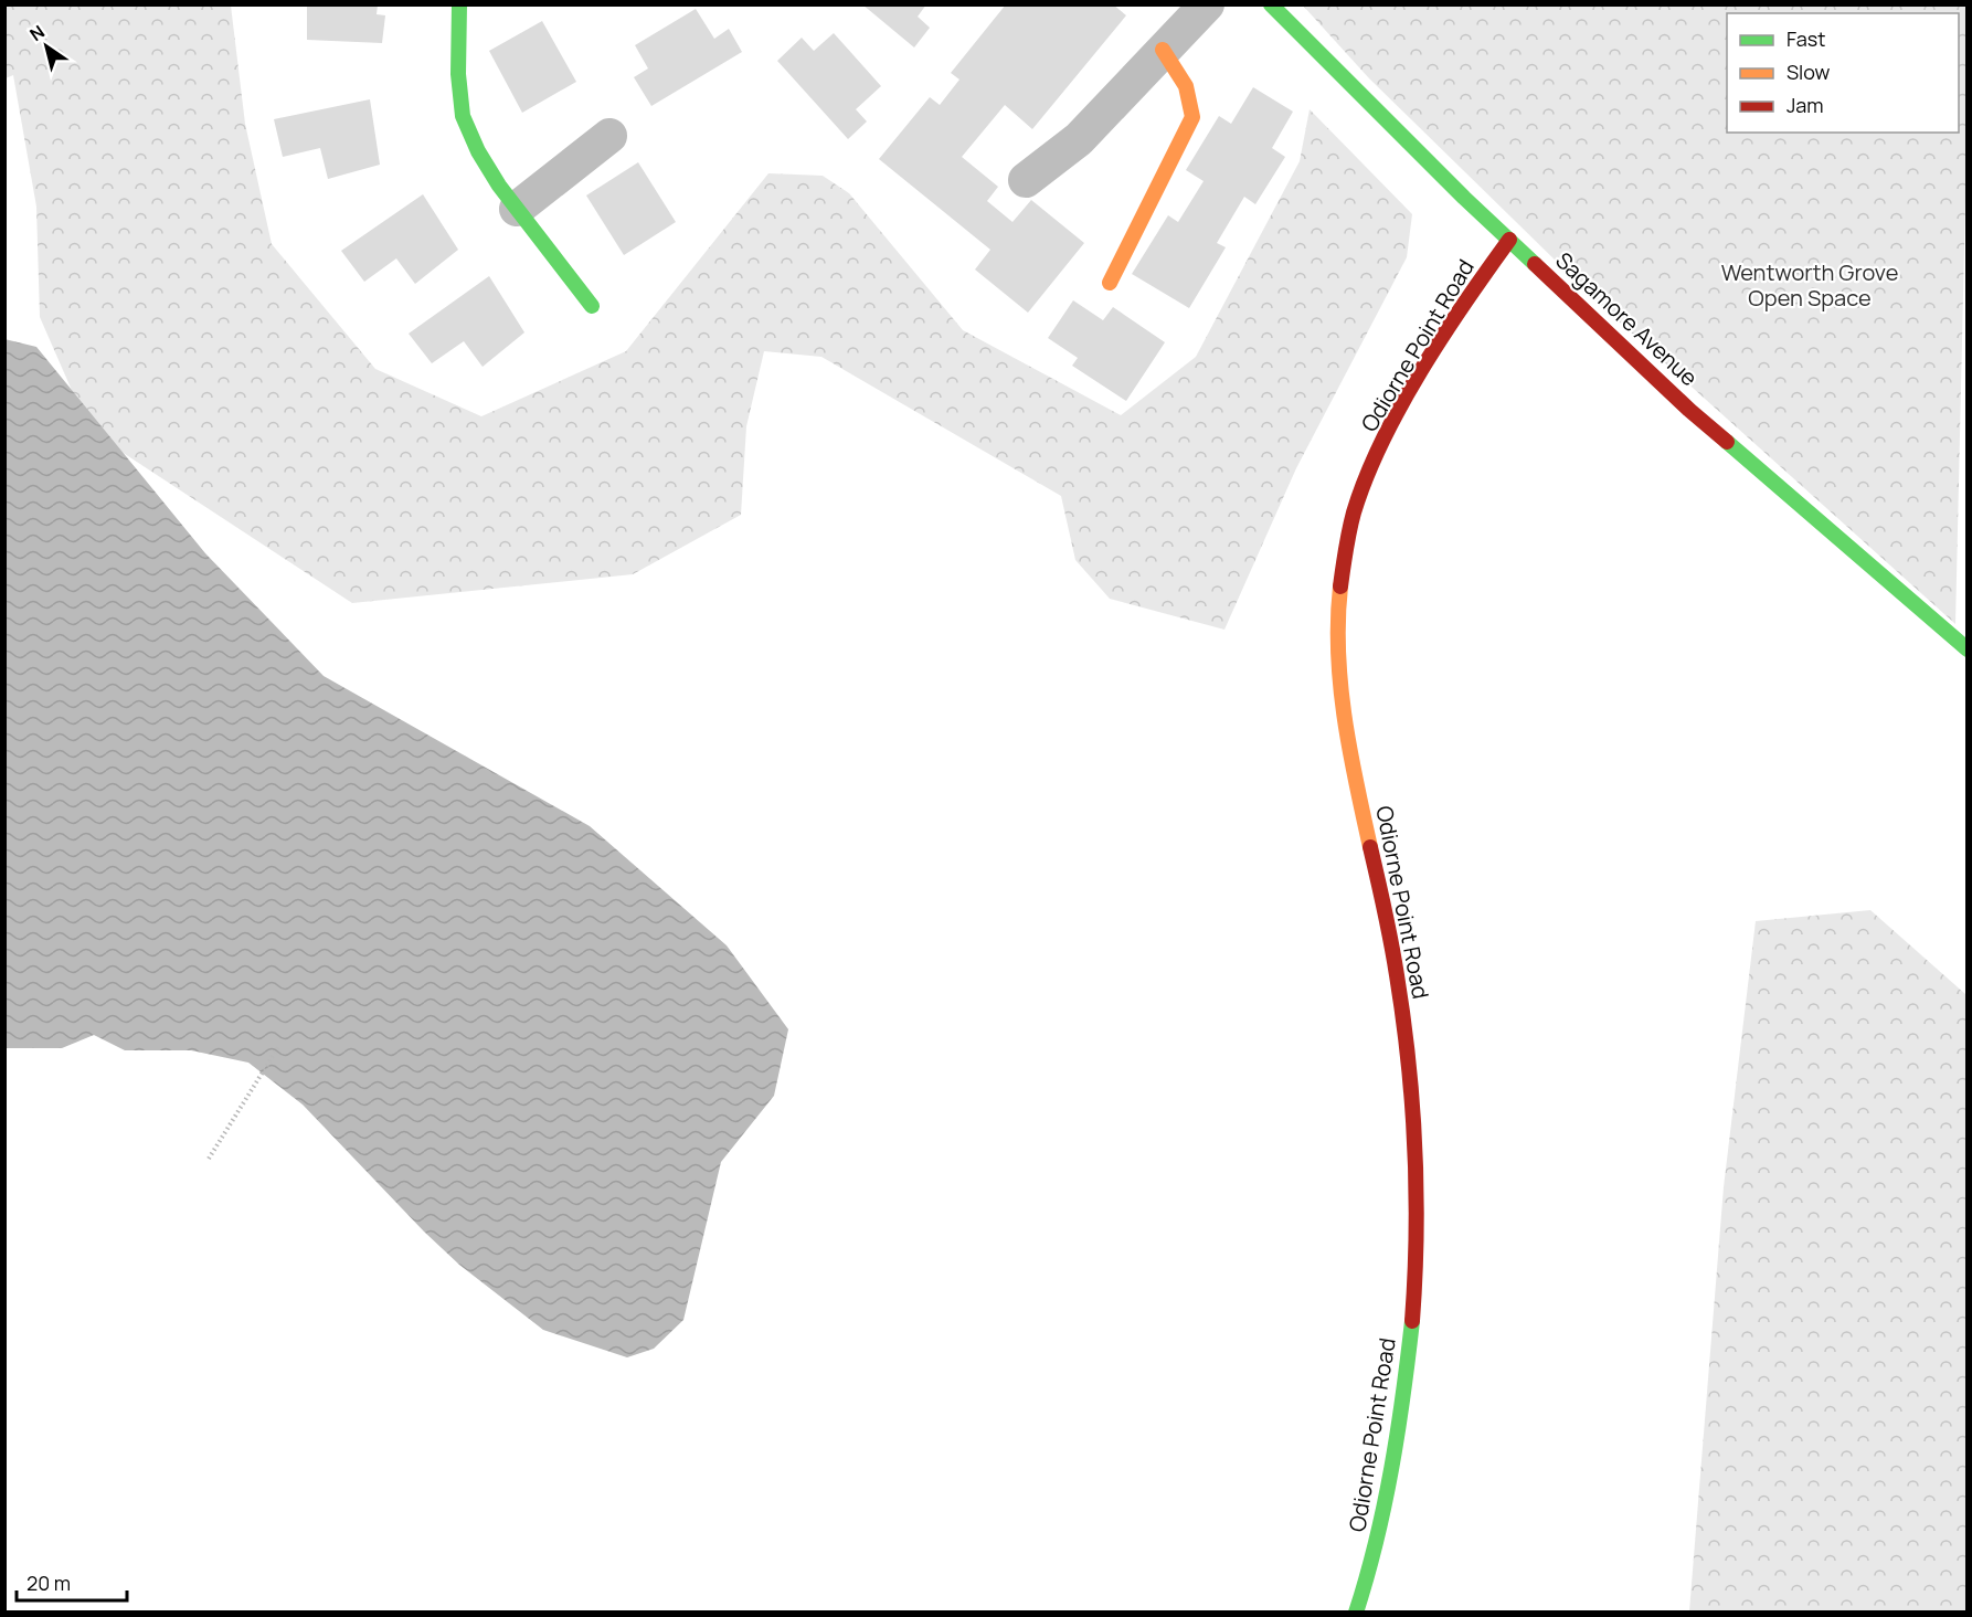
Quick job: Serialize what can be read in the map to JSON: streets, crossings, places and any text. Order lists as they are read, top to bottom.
{
  "streets": {
    "street": ["Sagamore Avenue", "Odiorne Point Road"]
  },
  "crossings": [
    ["Sagamore Avenue", "Odiorne Point Road"]
  ],
  "parks": ["Wentworth Grove Open Space"],
  "legend": ["Fast", "Slow", "Jam"],
  "scale_bar": "20 m",
  "north": "top left"
}
